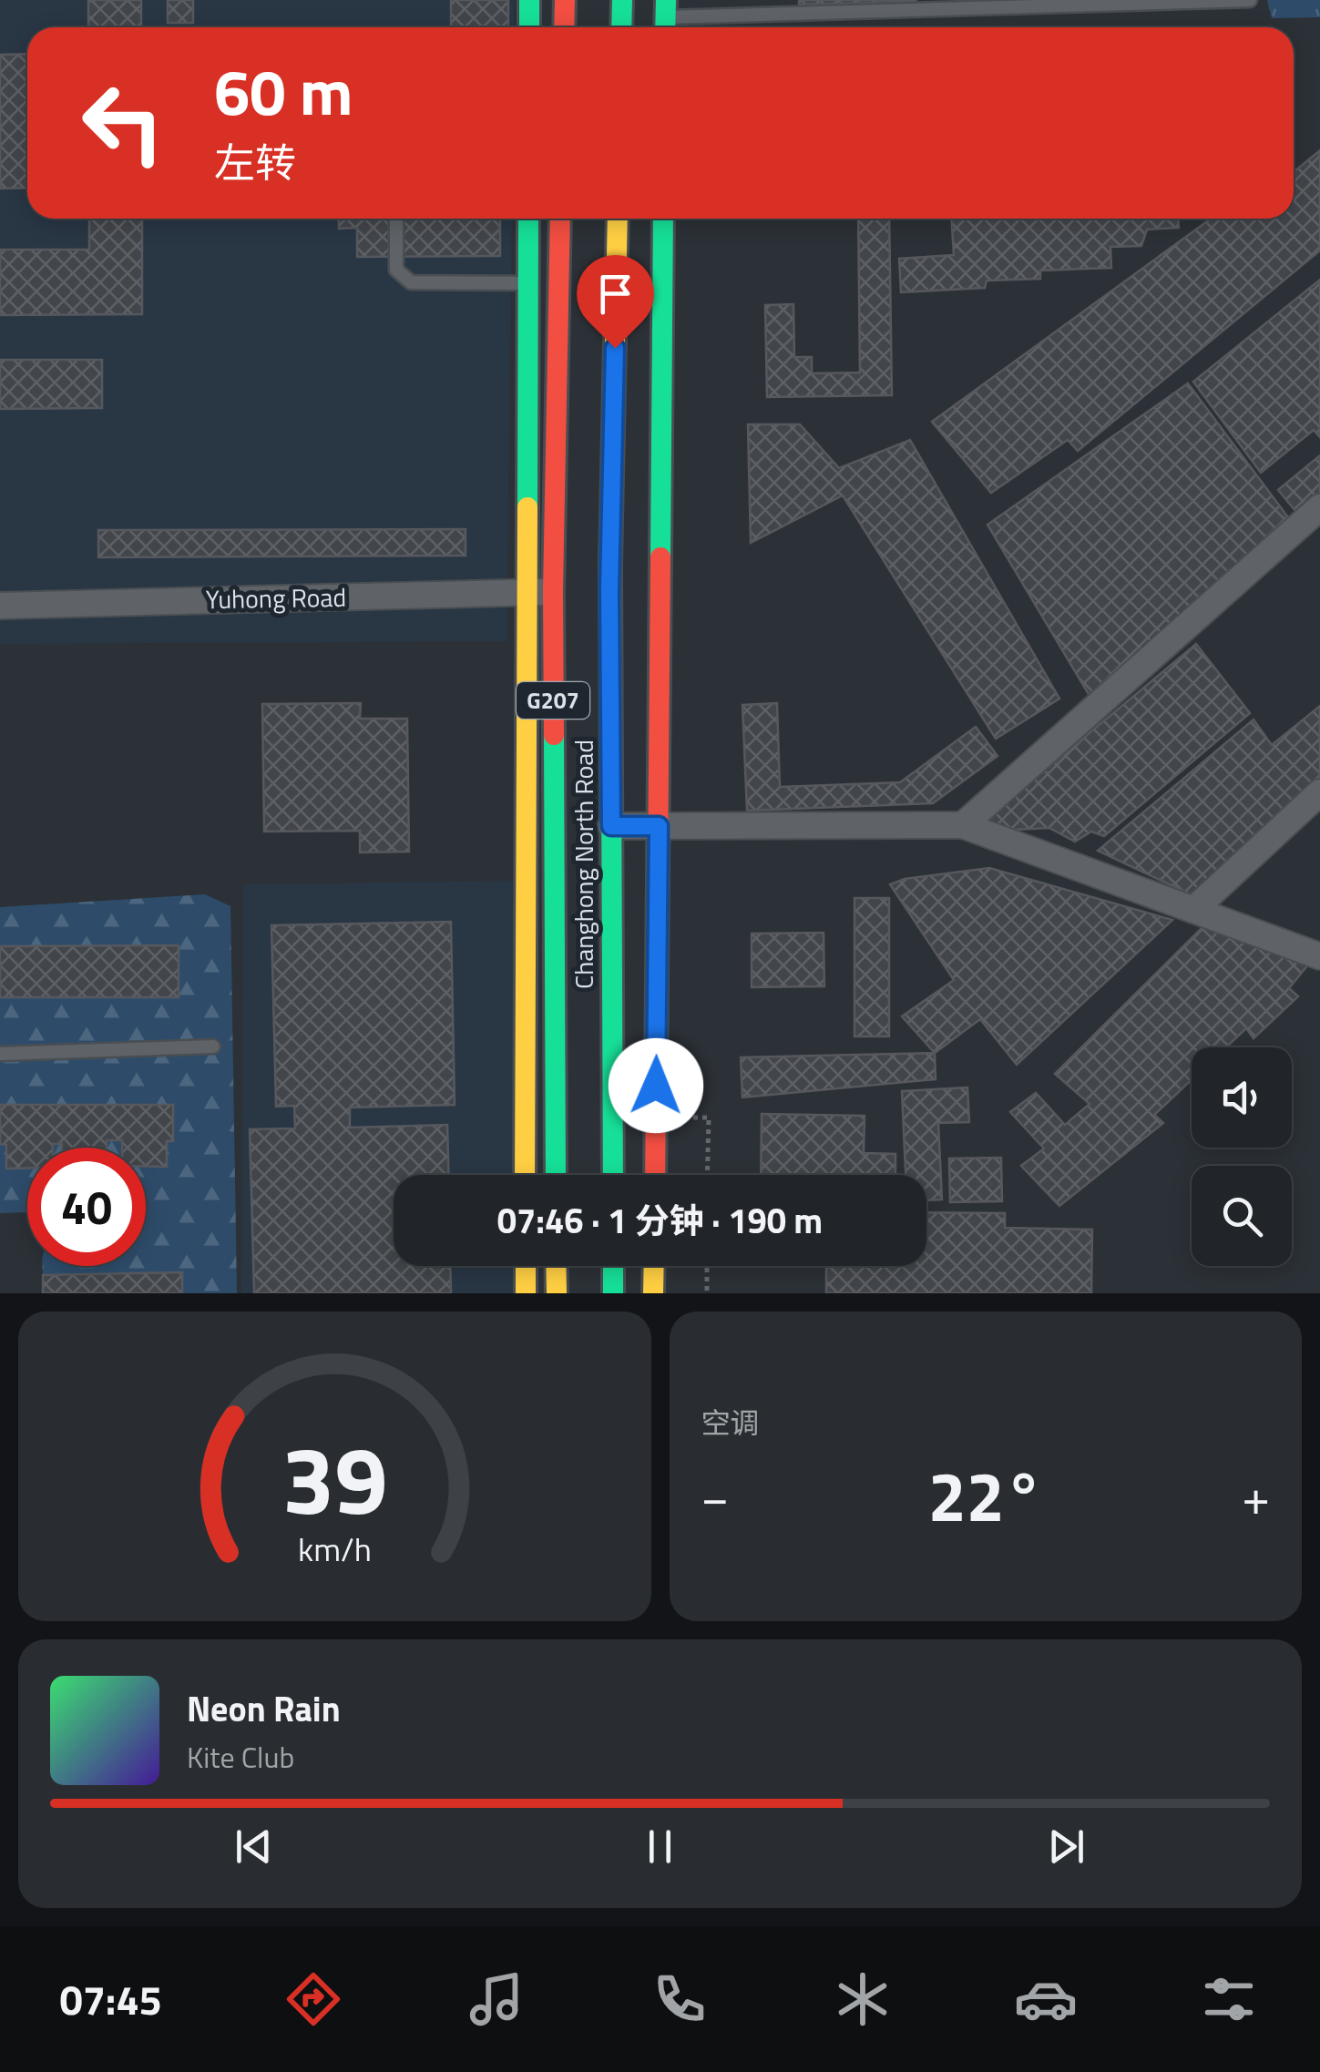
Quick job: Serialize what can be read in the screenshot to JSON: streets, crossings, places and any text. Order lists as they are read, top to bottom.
{
  "streets": {
    "main road": ["G207", "Changhong North Road"],
    "street": ["Yuhong Road"]
  },
  "crossings": [
    ["Yuhong Road", "Changhong North Road"]
  ],
  "page": {
    "turn": ["60 m", "左转"],
    "limit": "40",
    "trip": "07:46 · 1 分钟 · 190 m",
    "tile": "空调",
    "heat": ["−", "22°", "+"],
    "song": ["Neon Rain", "Kite Club"],
    "tabs": "07:45",
    "gauge": ["39", "km/h"]
  }
}
